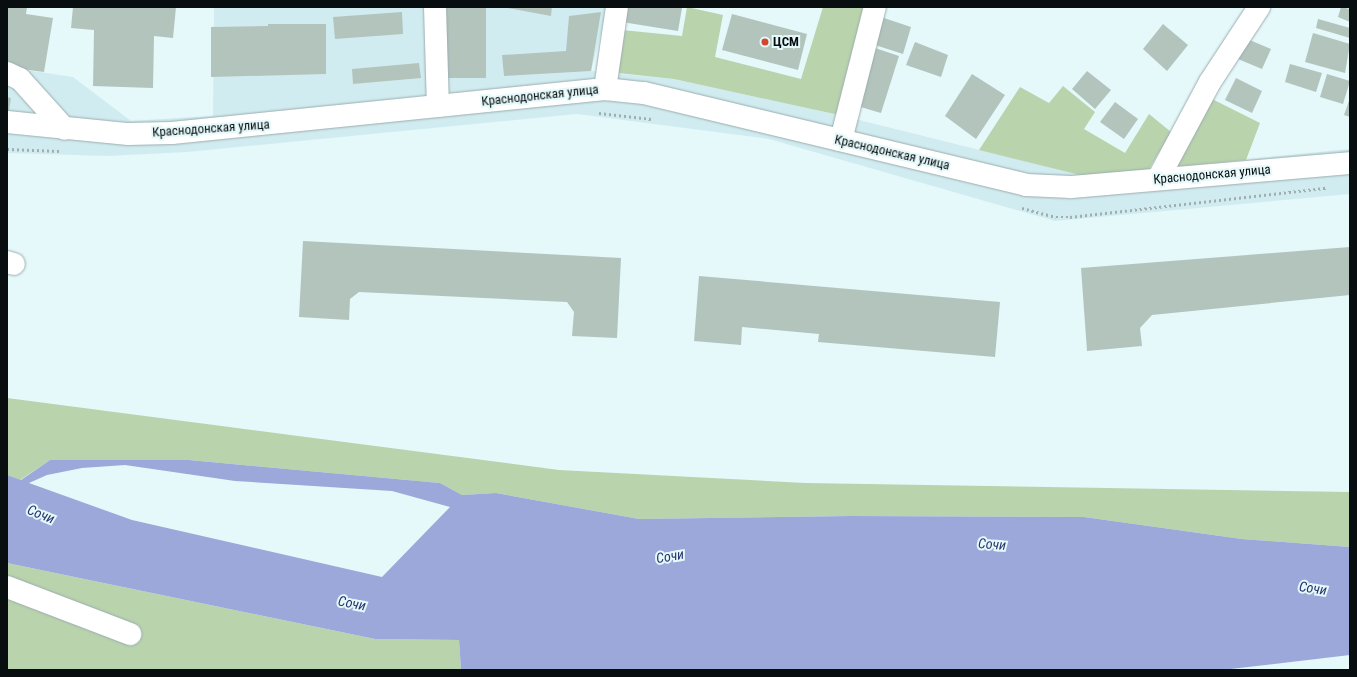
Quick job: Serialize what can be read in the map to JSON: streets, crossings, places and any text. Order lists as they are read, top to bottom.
{
  "streets": {
    "street": ["Краснодонская улица"]
  },
  "water": ["Сочи"],
  "places": ["ЦСМ"]
}
